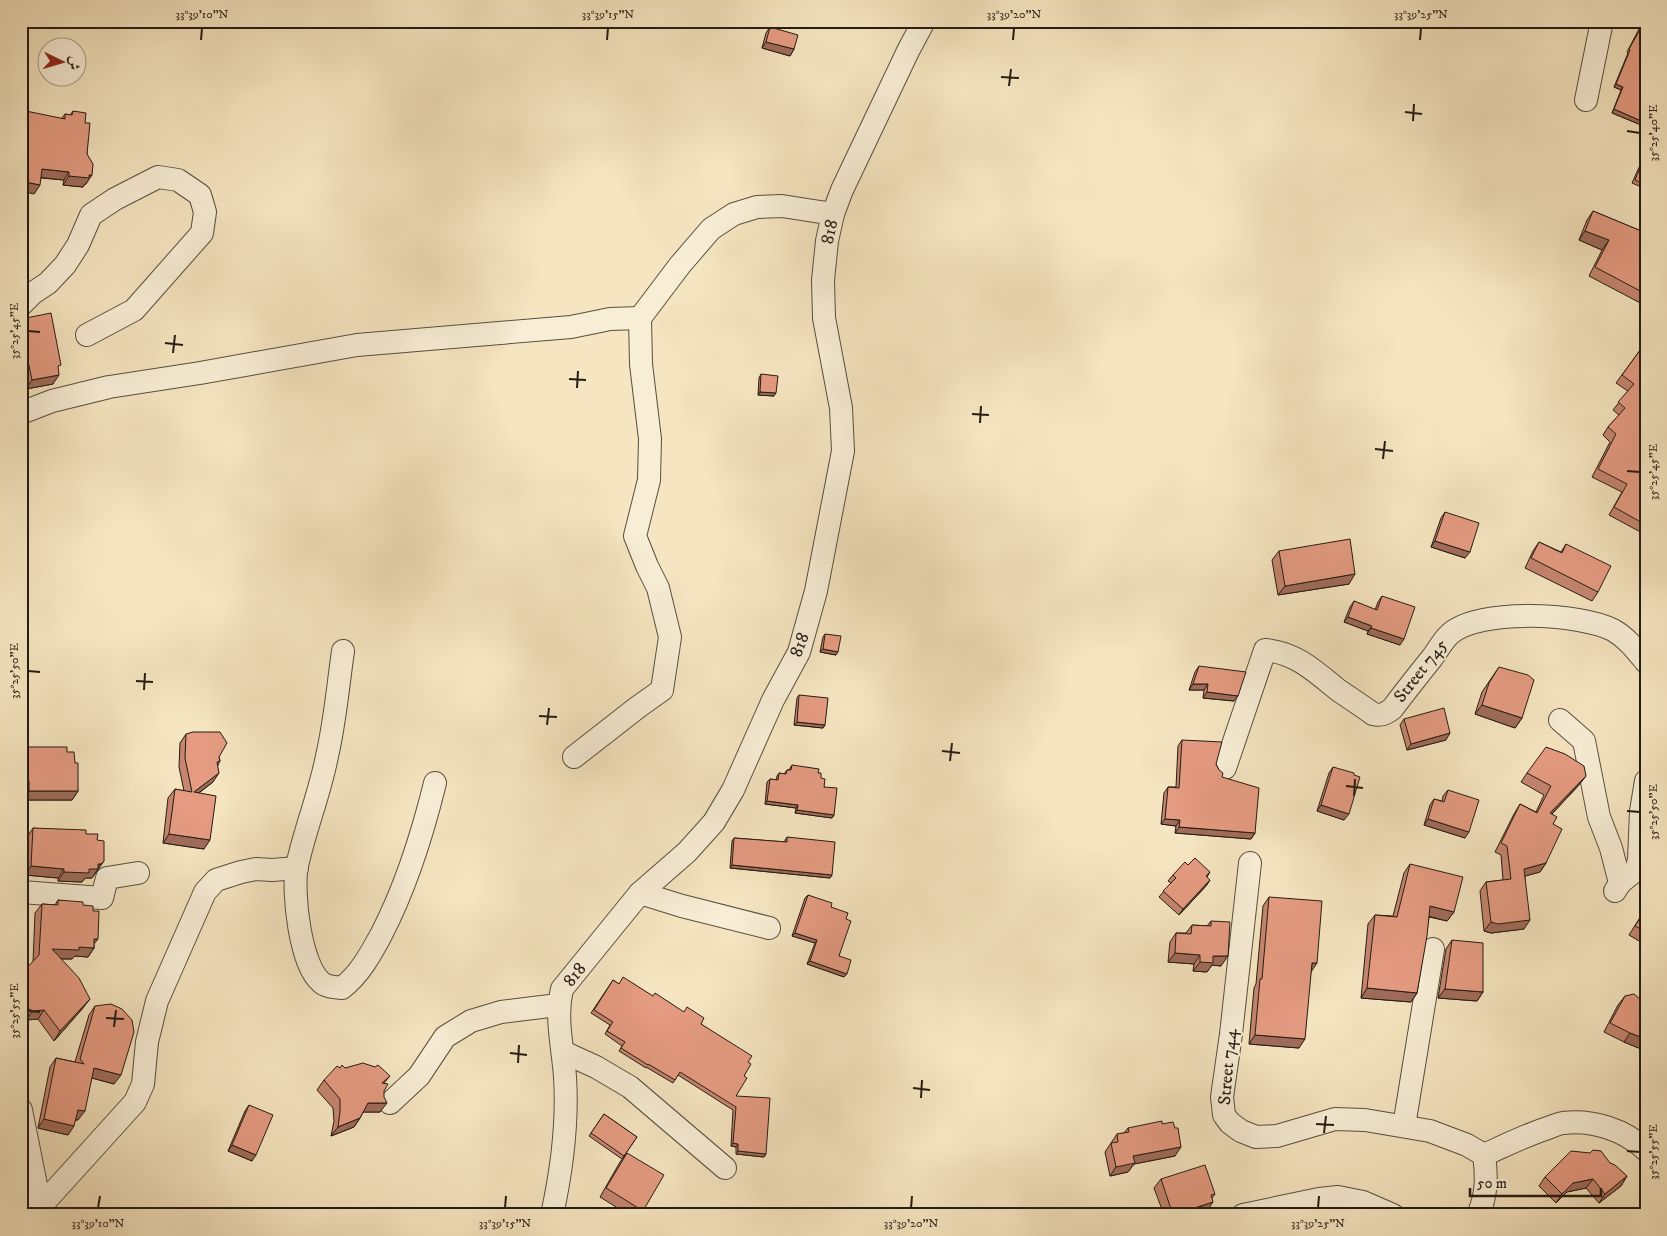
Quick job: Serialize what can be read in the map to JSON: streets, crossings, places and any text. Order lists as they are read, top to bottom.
{
  "streets": {
    "street": ["818", "Street 745", "Street 744"]
  },
  "scale_bar": "50 m",
  "north": "right",
  "coordinates": [
    "33°39'10\"N",
    "33°39'15\"N",
    "33°39'20\"N",
    "33°39'25\"N",
    "35°25'40\"E",
    "35°25'45\"E",
    "35°25'50\"E",
    "35°25'55\"E"
  ]
}
